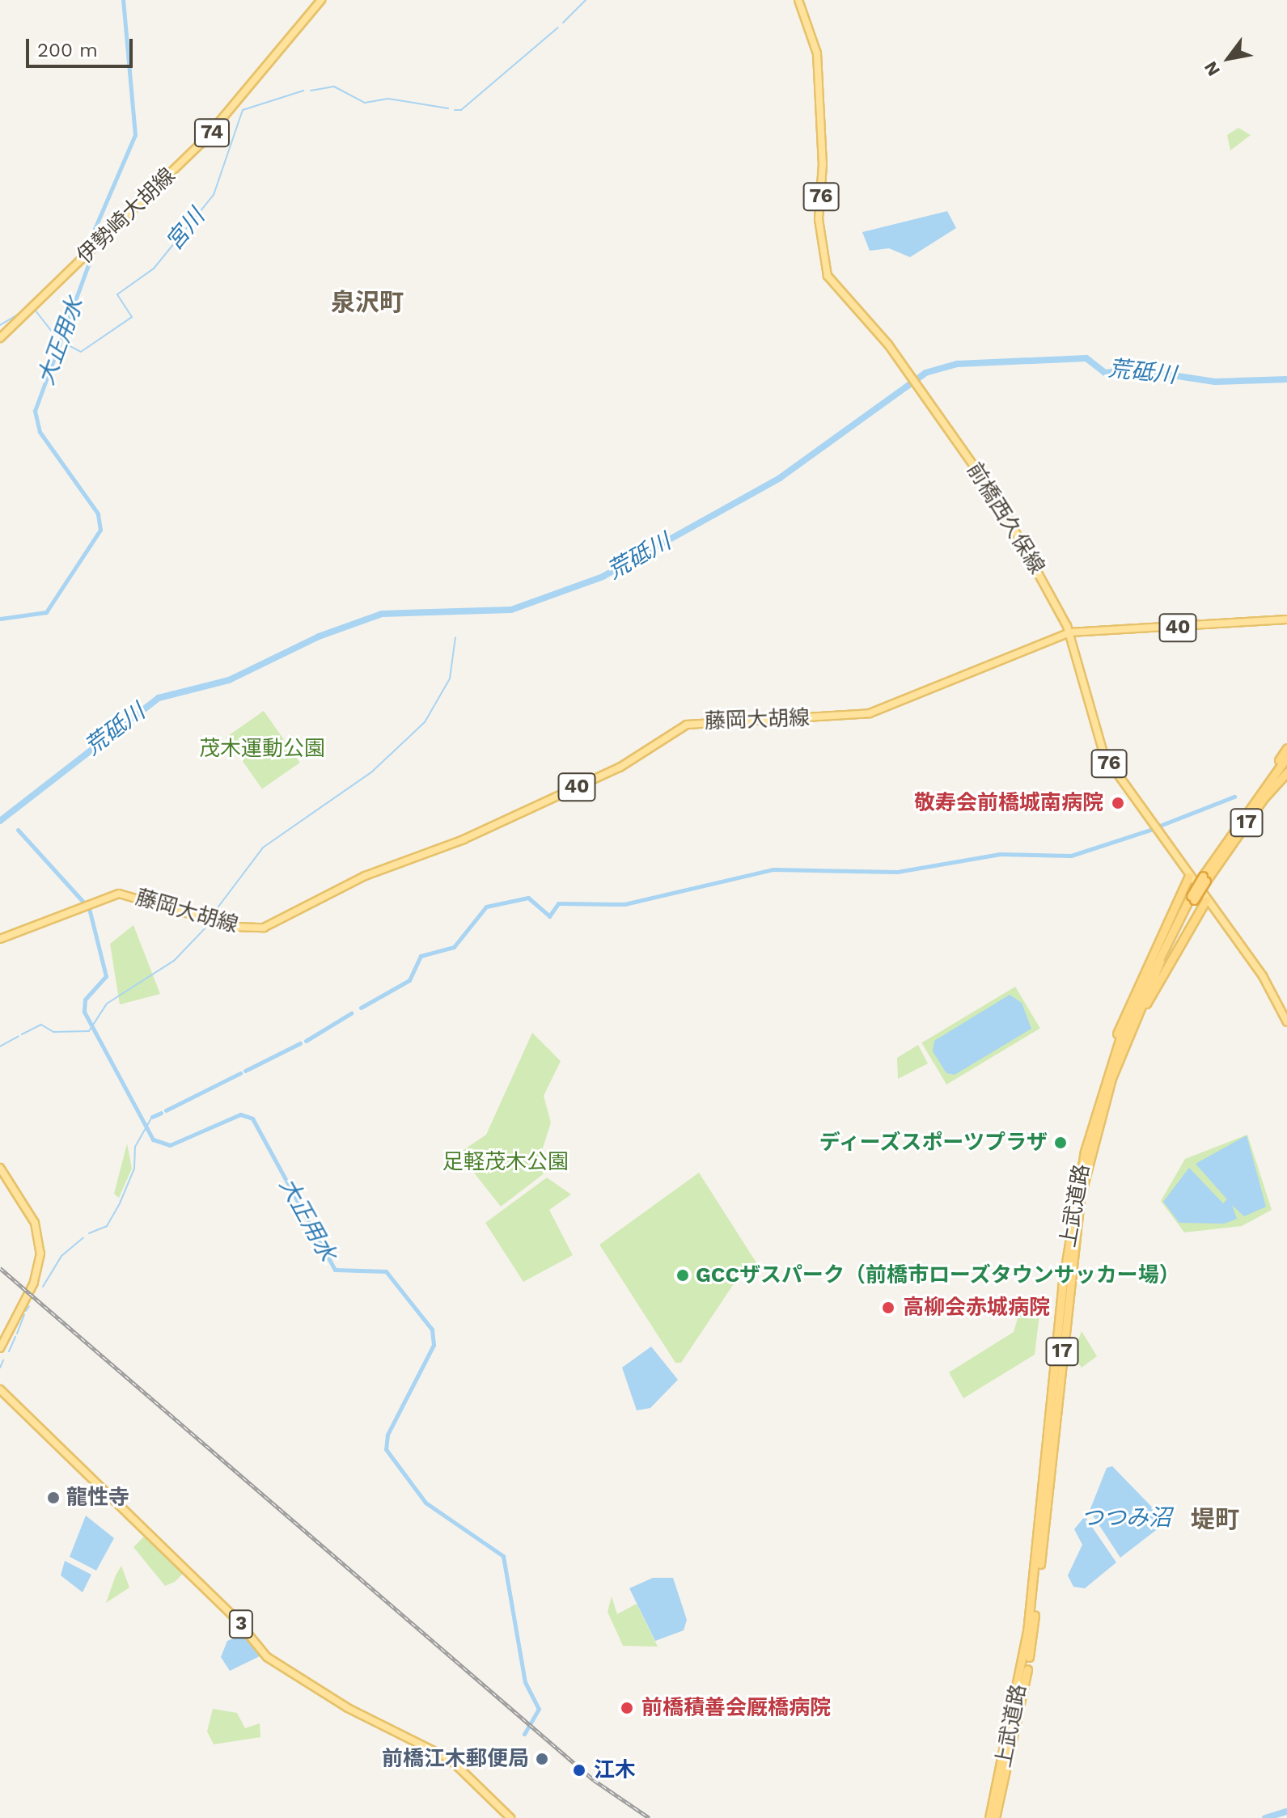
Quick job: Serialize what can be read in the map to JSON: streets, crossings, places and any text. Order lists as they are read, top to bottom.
{
  "streets": {
    "highway": ["17", "上武道路"],
    "main road": [
      "74",
      "76",
      "伊勢崎大胡線",
      "前橋西久保線",
      "40",
      "藤岡大胡線",
      "3"
    ]
  },
  "crossings": [
    ["前橋西久保線", "藤岡大胡線"],
    ["17", "上武道路"]
  ],
  "districts": ["泉沢町", "堤町"],
  "water": [
    "宮川",
    "大正用水",
    "荒砥川",
    "つつみ沼"
  ],
  "parks": ["茂木運動公園", "足軽茂木公園"],
  "places": [
    "敬寿会前橋城南病院",
    "ディーズスポーツプラザ",
    "GCCザスパーク（前橋市ローズタウンサッカー場）",
    "高柳会赤城病院",
    "龍性寺",
    "前橋積善会厩橋病院",
    "前橋江木郵便局",
    "江木"
  ],
  "scale_bar": "200 m",
  "north": "bottom left"
}
